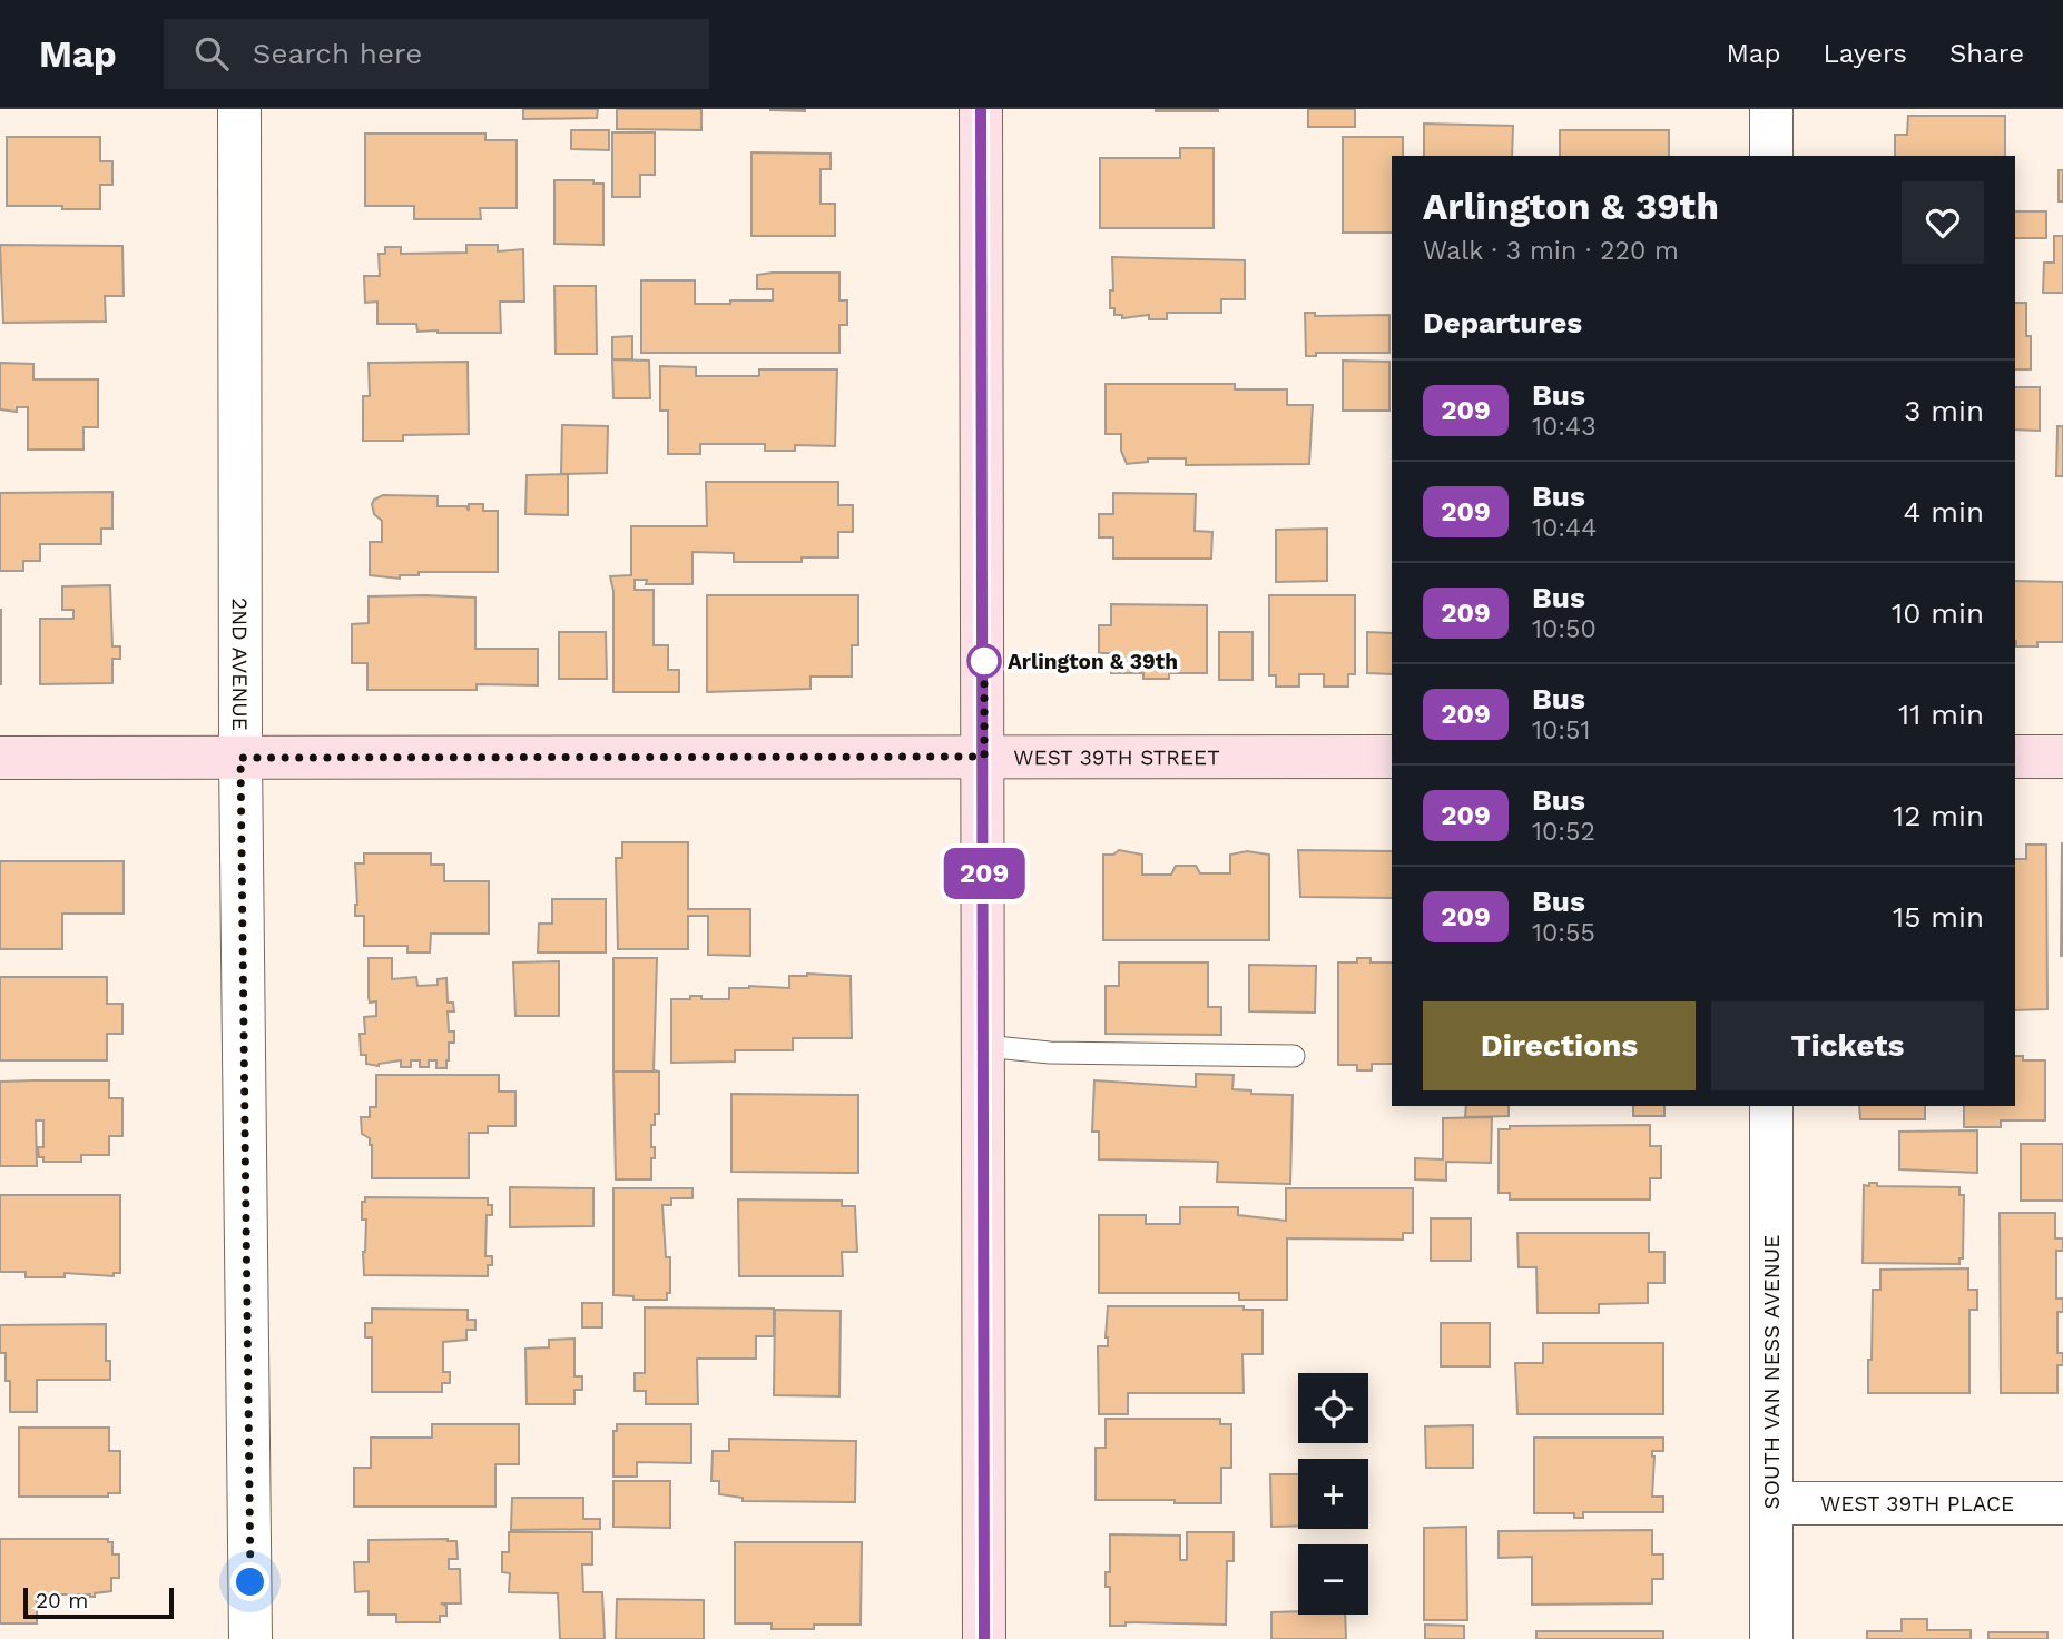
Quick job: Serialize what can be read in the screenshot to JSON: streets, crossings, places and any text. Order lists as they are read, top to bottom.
{
  "streets": {
    "main road": ["WEST 39TH STREET"],
    "street": ["2ND AVENUE", "SOUTH VAN NESS AVENUE", "WEST 39TH PLACE"]
  },
  "crossings": [
    ["2ND AVENUE", "WEST 39TH STREET"],
    ["SOUTH VAN NESS AVENUE", "WEST 39TH PLACE"]
  ],
  "places": ["Arlington & 39th"],
  "lines": ["bus line 209"],
  "scale_bar": "20 m",
  "page": {
    "header": "Map",
    "search": "Search here",
    "nav": ["Map", "Layers", "Share"],
    "on_map": "209",
    "heading": [
      ["Arlington & 39th", "Walk · 3 min · 220 m"],
      "Departures"
    ],
    "list": [
      {
        "mark": "209",
        "name": "Bus",
        "note": "10:43",
        "value": "3 min"
      },
      {
        "mark": "209",
        "name": "Bus",
        "note": "10:44",
        "value": "4 min"
      },
      {
        "mark": "209",
        "name": "Bus",
        "note": "10:50",
        "value": "10 min"
      },
      {
        "mark": "209",
        "name": "Bus",
        "note": "10:51",
        "value": "11 min"
      },
      {
        "mark": "209",
        "name": "Bus",
        "note": "10:52",
        "value": "12 min"
      },
      {
        "mark": "209",
        "name": "Bus",
        "note": "10:55",
        "value": "15 min"
      }
    ],
    "buttons": ["Directions", "Tickets"],
    "map_buttons": ["+", "−"],
    "scale": "20 m"
  }
}
